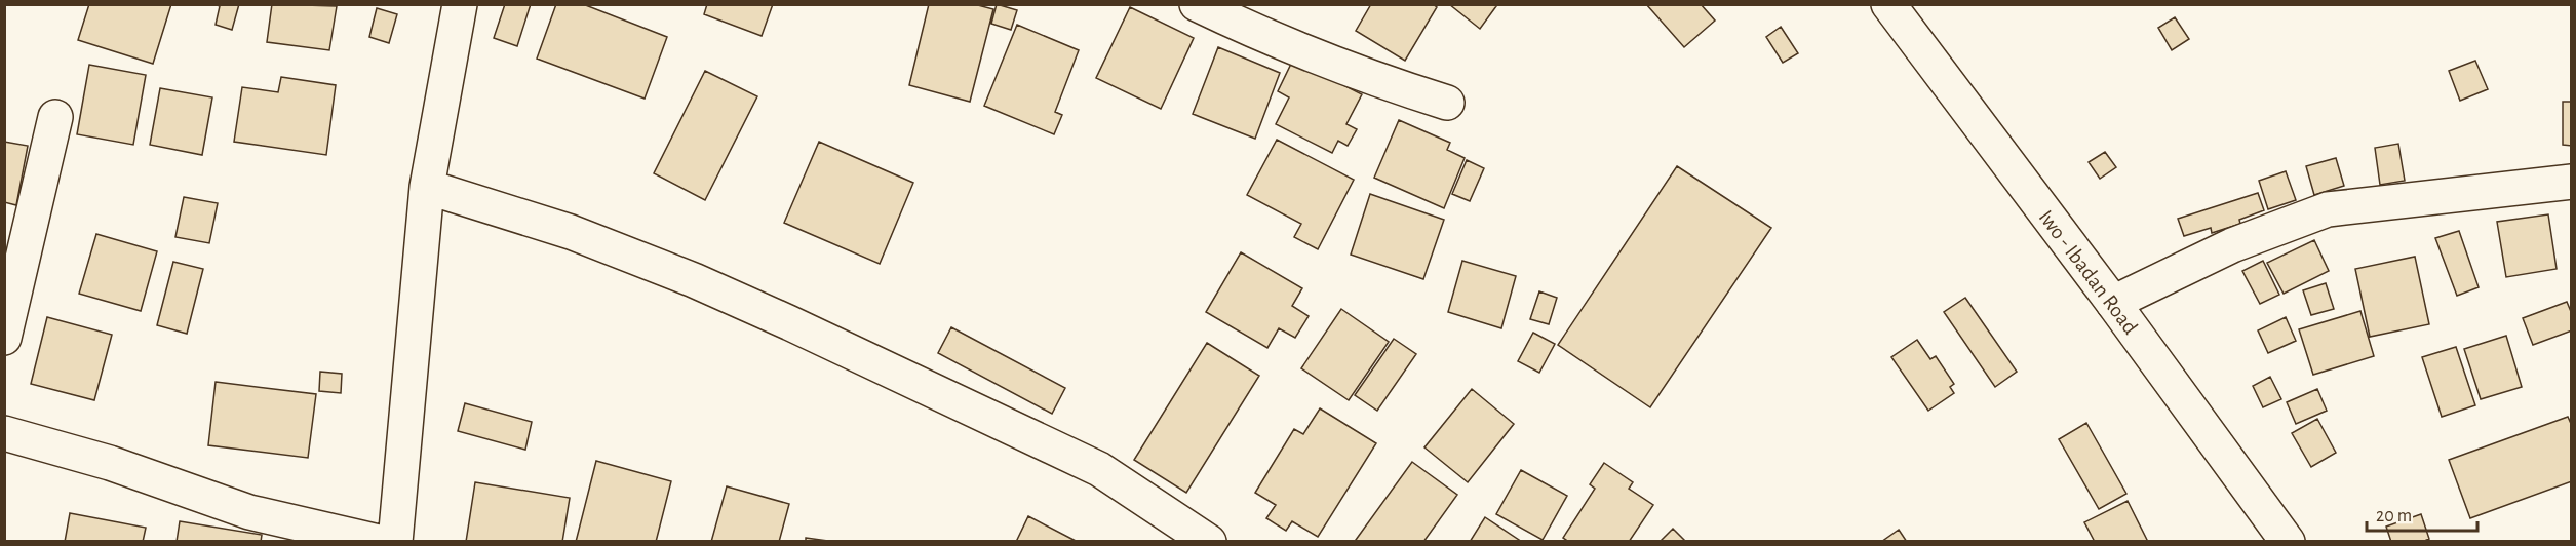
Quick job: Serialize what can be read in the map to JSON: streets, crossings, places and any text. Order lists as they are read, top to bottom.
{
  "streets": {
    "street": ["Iwo - Ibadan Road"]
  },
  "scale_bar": "20 m"
}
